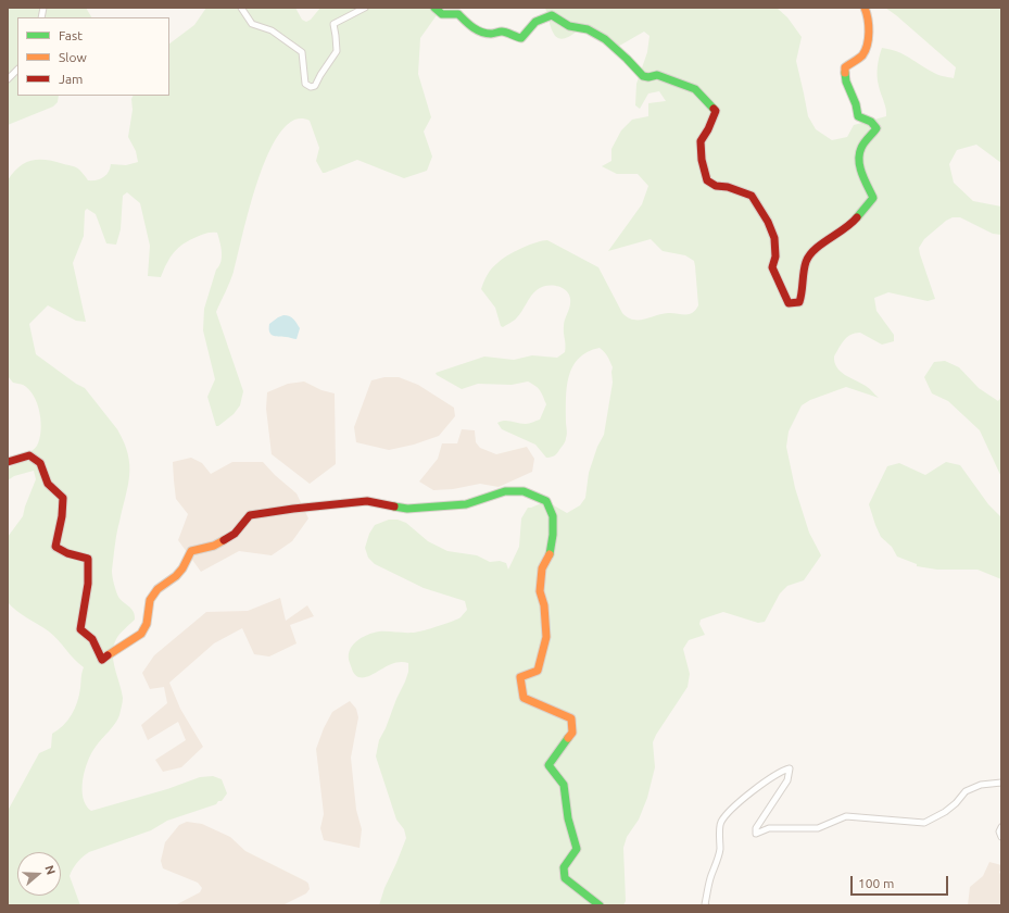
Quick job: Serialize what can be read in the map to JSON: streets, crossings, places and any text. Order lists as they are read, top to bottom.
{
  "legend": ["Fast", "Slow", "Jam"],
  "scale_bar": "100 m",
  "north": "right"
}
